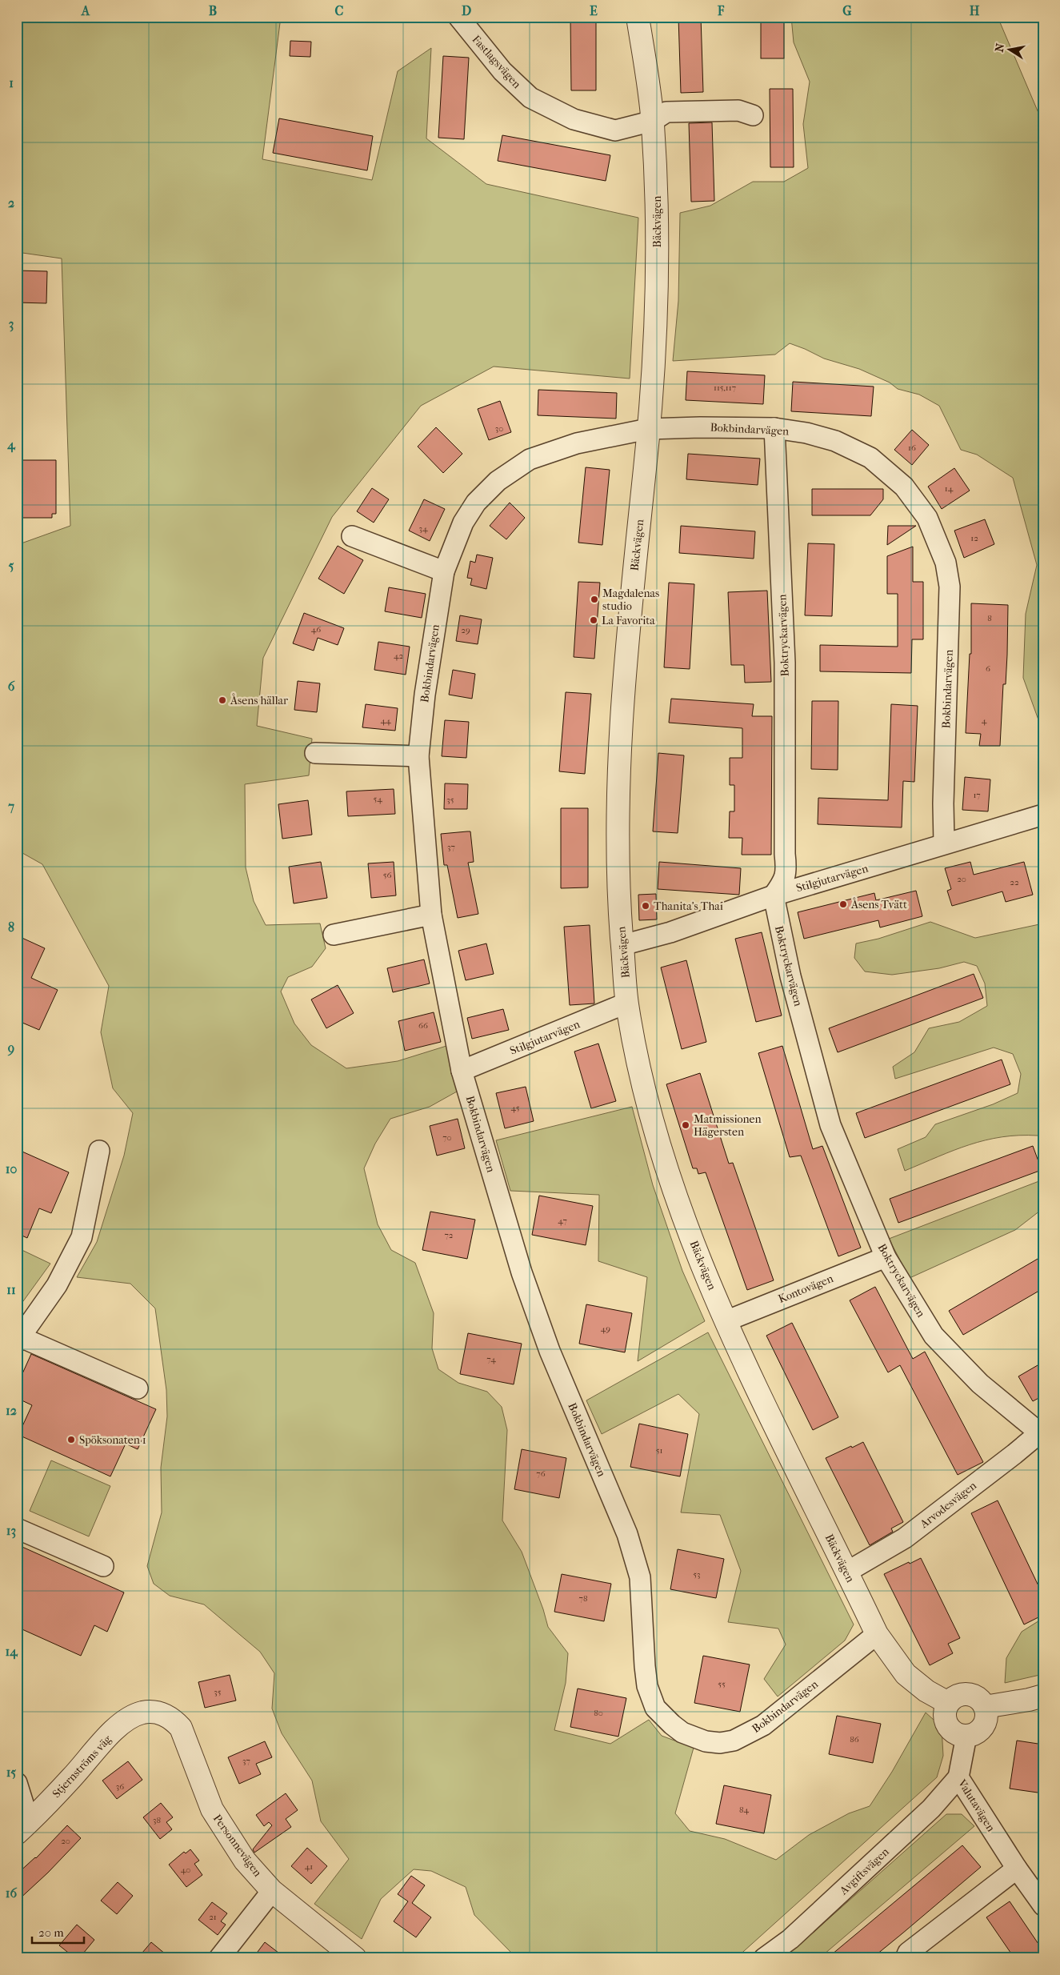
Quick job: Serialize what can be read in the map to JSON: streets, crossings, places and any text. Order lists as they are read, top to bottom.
{
  "streets": {
    "street": [
      "Fastlagsvägen",
      "Bäckvägen",
      "Bokbindarvägen",
      "Boktryckarvägen",
      "Stilgjutarvägen",
      "Kontovägen",
      "Arvodesvägen",
      "Stjernströms väg",
      "Valutavägen",
      "Personnevägen",
      "Avgiftsvägen"
    ]
  },
  "crossings": [
    ["Fastlagsvägen", "Bäckvägen"],
    ["Bäckvägen", "Bokbindarvägen"],
    ["Bäckvägen", "Stilgjutarvägen"],
    ["Bäckvägen", "Kontovägen"],
    ["Bäckvägen", "Arvodesvägen"],
    ["Bäckvägen", "Valutavägen"],
    ["Bokbindarvägen", "Boktryckarvägen"],
    ["Bokbindarvägen", "Stilgjutarvägen"],
    ["Boktryckarvägen", "Stilgjutarvägen"],
    ["Boktryckarvägen", "Kontovägen"],
    ["Boktryckarvägen", "Arvodesvägen"],
    ["Stjernströms väg", "Personnevägen"],
    ["Valutavägen", "Avgiftsvägen"]
  ],
  "places": [
    "Magdalenas studio",
    "La Favorita",
    "Åsens hällar",
    "Åsens Tvätt",
    "Thanita's Thai",
    "Matmissionen Hägersten",
    "Spöksonaten 1"
  ],
  "house_numbers": [
    "115,117",
    "30",
    "16",
    "14",
    "34",
    "12",
    "8",
    "46",
    "29",
    "42",
    "6",
    "44",
    "4",
    "17",
    "54",
    "35",
    "37",
    "56",
    "20",
    "22",
    "66",
    "45",
    "70",
    "47",
    "72",
    "49",
    "74",
    "51",
    "76",
    "53",
    "78",
    "55",
    "35",
    "80",
    "86",
    "37",
    "36",
    "84",
    "38",
    "20",
    "41",
    "40",
    "21"
  ],
  "scale_bar": "20 m",
  "north": "left",
  "grid": {
    "columns": [
      "A",
      "B",
      "C",
      "D",
      "E",
      "F",
      "G",
      "H"
    ],
    "rows": [
      "1",
      "2",
      "3",
      "4",
      "5",
      "6",
      "7",
      "8",
      "9",
      "10",
      "11",
      "12",
      "13",
      "14",
      "15",
      "16"
    ]
  }
}
